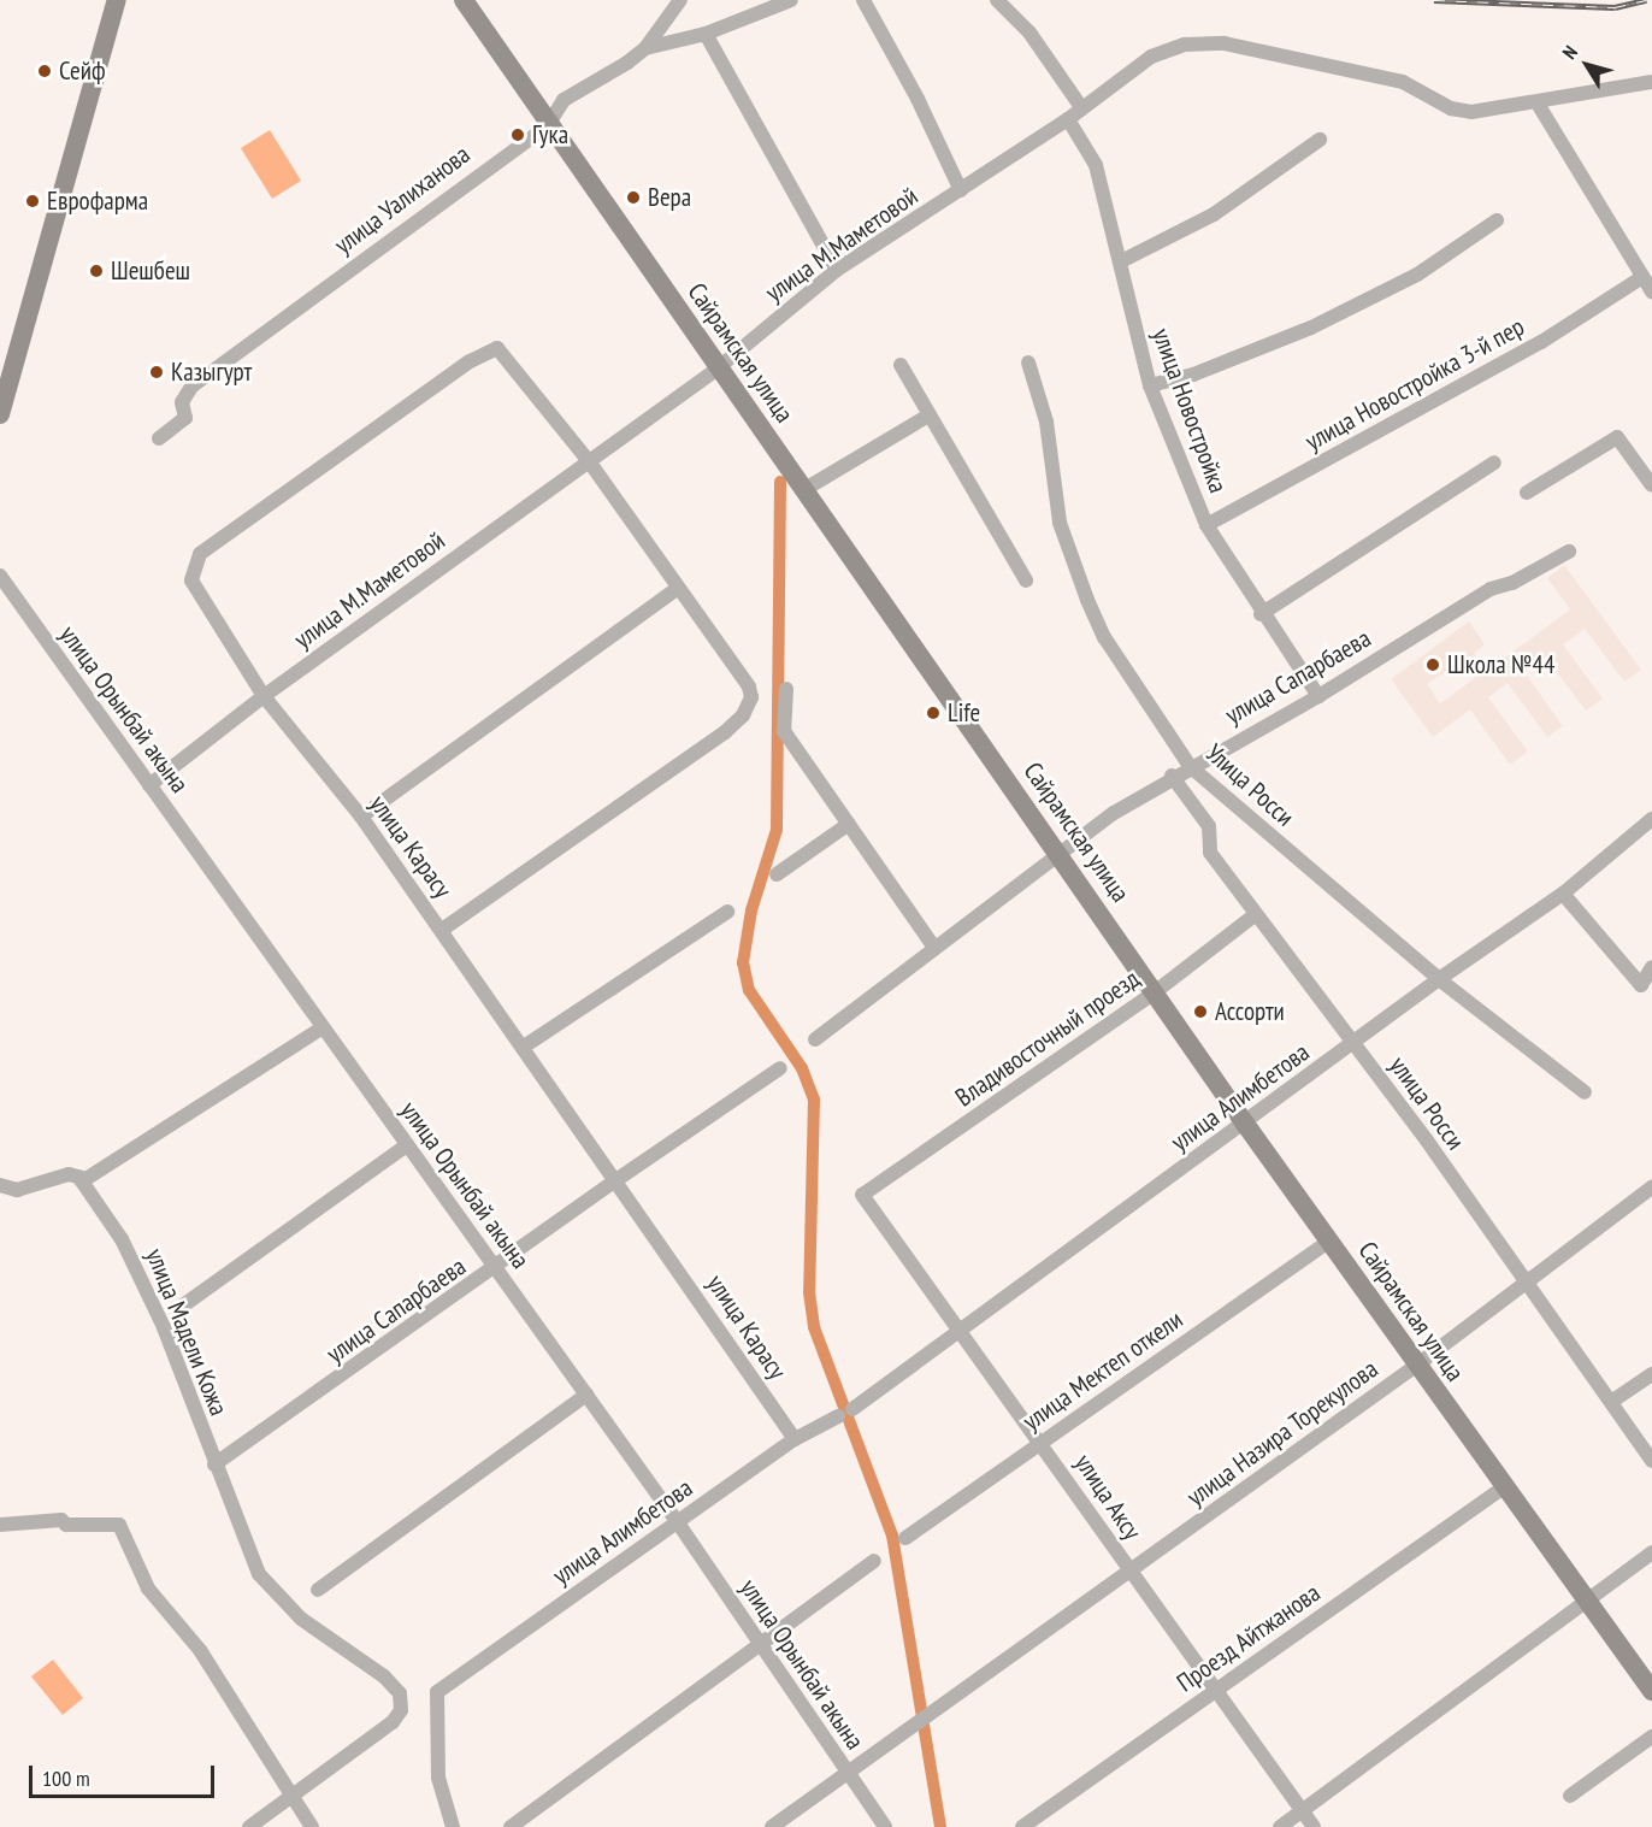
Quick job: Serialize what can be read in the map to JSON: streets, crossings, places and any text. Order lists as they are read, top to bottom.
{
  "streets": {
    "main road": ["Сайрамская улица"],
    "street": [
      "улица Уалиханова",
      "улица М.Маметовой",
      "улица Новостройка 3-й пер",
      "улица Новостройка",
      "улица Сапарбаева",
      "улица Орынбай акына",
      "Улица Росси",
      "улица Карасу",
      "Владивосточный проезд",
      "улица Алимбетова",
      "улица Росси",
      "улица Мадели Кожа",
      "улица Мектеп откели",
      "улица Назира Торекулова",
      "улица Аксу",
      "Проезд Айтжанова"
    ]
  },
  "crossings": [
    ["улица Уалиханова", "Сайрамская улица"],
    ["улица М.Маметовой", "Сайрамская улица"],
    ["улица М.Маметовой", "улица Новостройка"],
    ["улица М.Маметовой", "улица Орынбай акына"],
    ["улица М.Маметовой", "улица Карасу"],
    ["Сайрамская улица", "улица Сапарбаева"],
    ["Сайрамская улица", "Владивосточный проезд"],
    ["Сайрамская улица", "улица Алимбетова"],
    ["Сайрамская улица", "улица Мектеп откели"],
    ["Сайрамская улица", "улица Назира Торекулова"],
    ["Сайрамская улица", "Проезд Айтжанова"],
    ["улица Новостройка 3-й пер", "улица Новостройка"],
    ["улица Новостройка", "улица Сапарбаева"],
    ["улица Сапарбаева", "улица Орынбай акына"],
    ["улица Сапарбаева", "Улица Росси"],
    ["улица Сапарбаева", "улица Карасу"],
    ["улица Сапарбаева", "улица Росси"],
    ["улица Сапарбаева", "улица Мадели Кожа"],
    ["улица Орынбай акына", "улица Алимбетова"],
    ["улица Орынбай акына", "улица Назира Торекулова"],
    ["Улица Росси", "улица Алимбетова"],
    ["улица Карасу", "улица Алимбетова"],
    ["Владивосточный проезд", "улица Росси"],
    ["Владивосточный проезд", "улица Аксу"],
    ["улица Алимбетова", "улица Росси"],
    ["улица Алимбетова", "улица Аксу"],
    ["улица Росси", "улица Назира Торекулова"],
    ["улица Мектеп откели", "улица Аксу"],
    ["улица Назира Торекулова", "улица Аксу"],
    ["улица Аксу", "Проезд Айтжанова"]
  ],
  "places": [
    "Сейф",
    "Гука",
    "Вера",
    "Еврофарма",
    "Шешбеш",
    "Казыгурт",
    "Школа №44",
    "Life",
    "Ассорти"
  ],
  "scale_bar": "100 m",
  "north": "top left"
}
